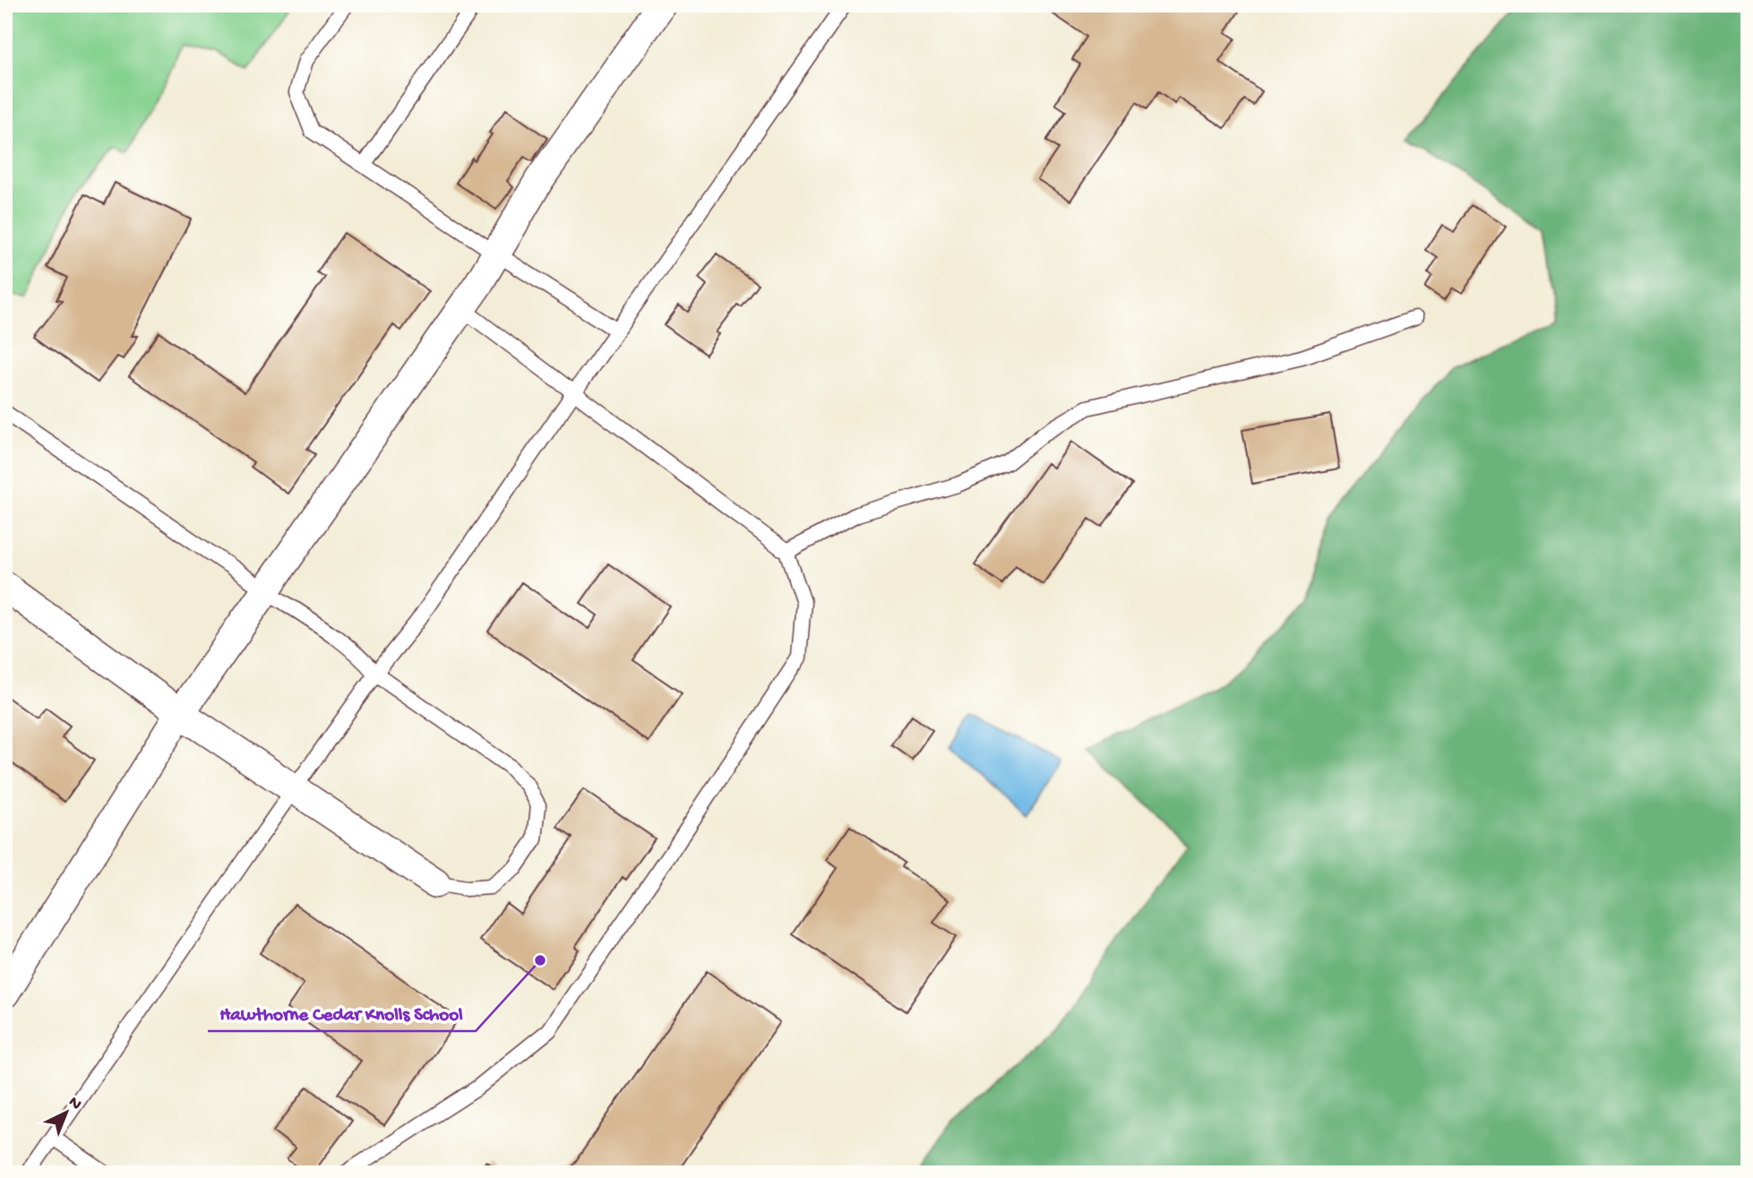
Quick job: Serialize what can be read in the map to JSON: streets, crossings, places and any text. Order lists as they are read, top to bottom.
{
  "places": ["Hawthorne Cedar Knolls School"],
  "north": "top right"
}
